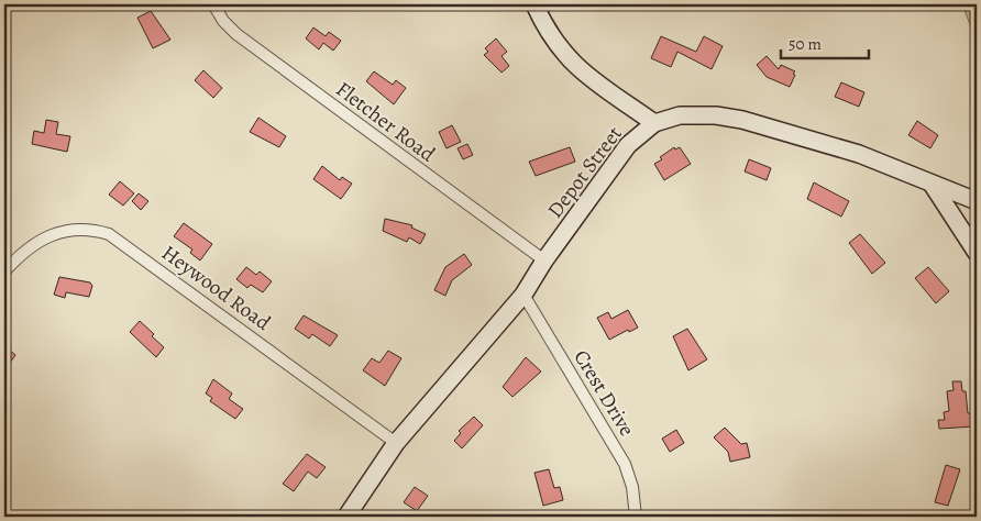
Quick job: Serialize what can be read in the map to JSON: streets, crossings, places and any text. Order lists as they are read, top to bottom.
{
  "streets": {
    "main road": ["Depot Street"],
    "street": ["Fletcher Road", "Heywood Road", "Crest Drive"]
  },
  "crossings": [
    ["Fletcher Road", "Depot Street"],
    ["Depot Street", "Heywood Road"],
    ["Depot Street", "Crest Drive"]
  ],
  "scale_bar": "50 m"
}
